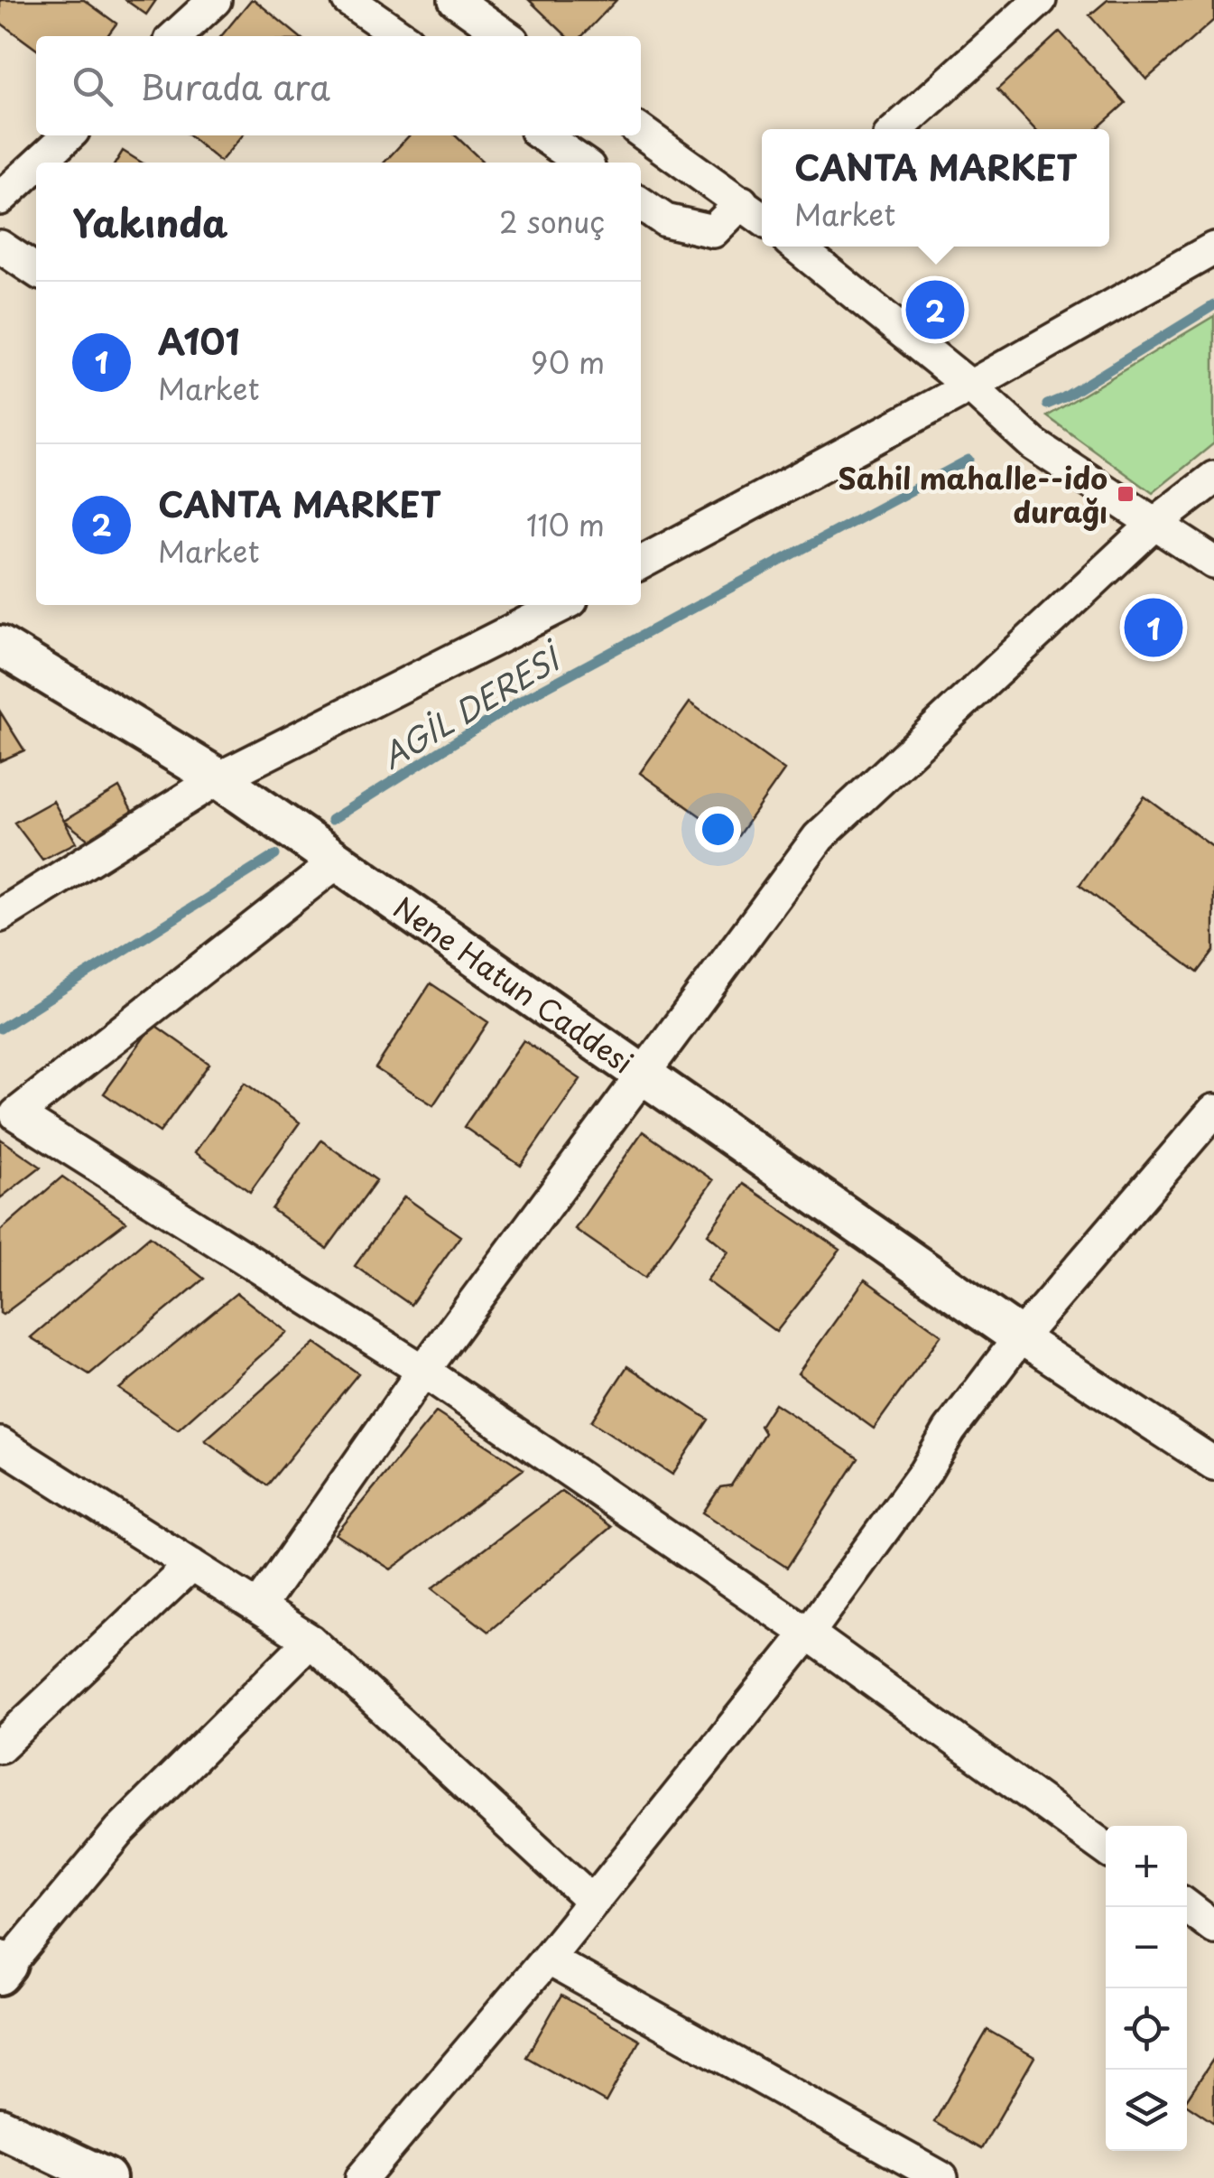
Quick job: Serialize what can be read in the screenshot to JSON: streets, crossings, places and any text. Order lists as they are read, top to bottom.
{
  "streets": {
    "street": ["Nene Hatun Caddesi"]
  },
  "water": ["AGİL DERESİ"],
  "places": {
    "transit": ["Sahil mahalle--ido durağı"]
  },
  "page": {
    "search": "Burada ara",
    "popup": ["CANTA MARKET", "Market"],
    "heading": ["Yakında", "2 sonuç"],
    "pins": ["2", "1"],
    "list": [
      {
        "mark": "1",
        "name": "A101",
        "note": "Market",
        "value": "90 m"
      },
      {
        "mark": "2",
        "name": "CANTA MARKET",
        "note": "Market",
        "value": "110 m"
      }
    ],
    "map_buttons": ["+", "−"]
  }
}
